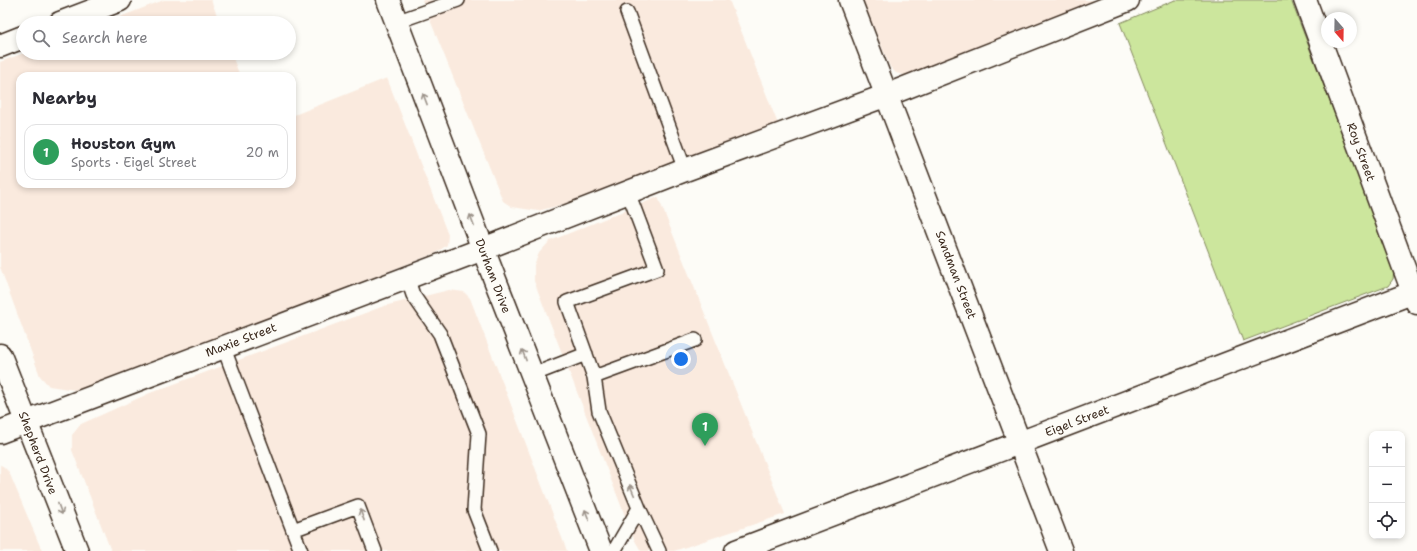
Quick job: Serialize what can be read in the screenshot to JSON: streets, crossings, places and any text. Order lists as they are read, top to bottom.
{
  "streets": {
    "street": [
      "Roy Street",
      "Sandman Street",
      "Durham Drive",
      "Maxie Street",
      "Eigel Street",
      "Shepherd Drive"
    ]
  },
  "crossings": [
    ["Roy Street", "Eigel Street"],
    ["Sandman Street", "Maxie Street"],
    ["Sandman Street", "Eigel Street"],
    ["Durham Drive", "Maxie Street"],
    ["Maxie Street", "Shepherd Drive"]
  ],
  "one_way": ["Durham Drive", "Shepherd Drive"],
  "north": "bottom",
  "page": {
    "search": "Search here",
    "heading": "Nearby",
    "list": [
      {
        "mark": "1",
        "name": "Houston Gym",
        "note": "Sports · Eigel Street",
        "value": "20 m"
      }
    ],
    "pins": "1",
    "map_buttons": ["+", "−"]
  }
}
